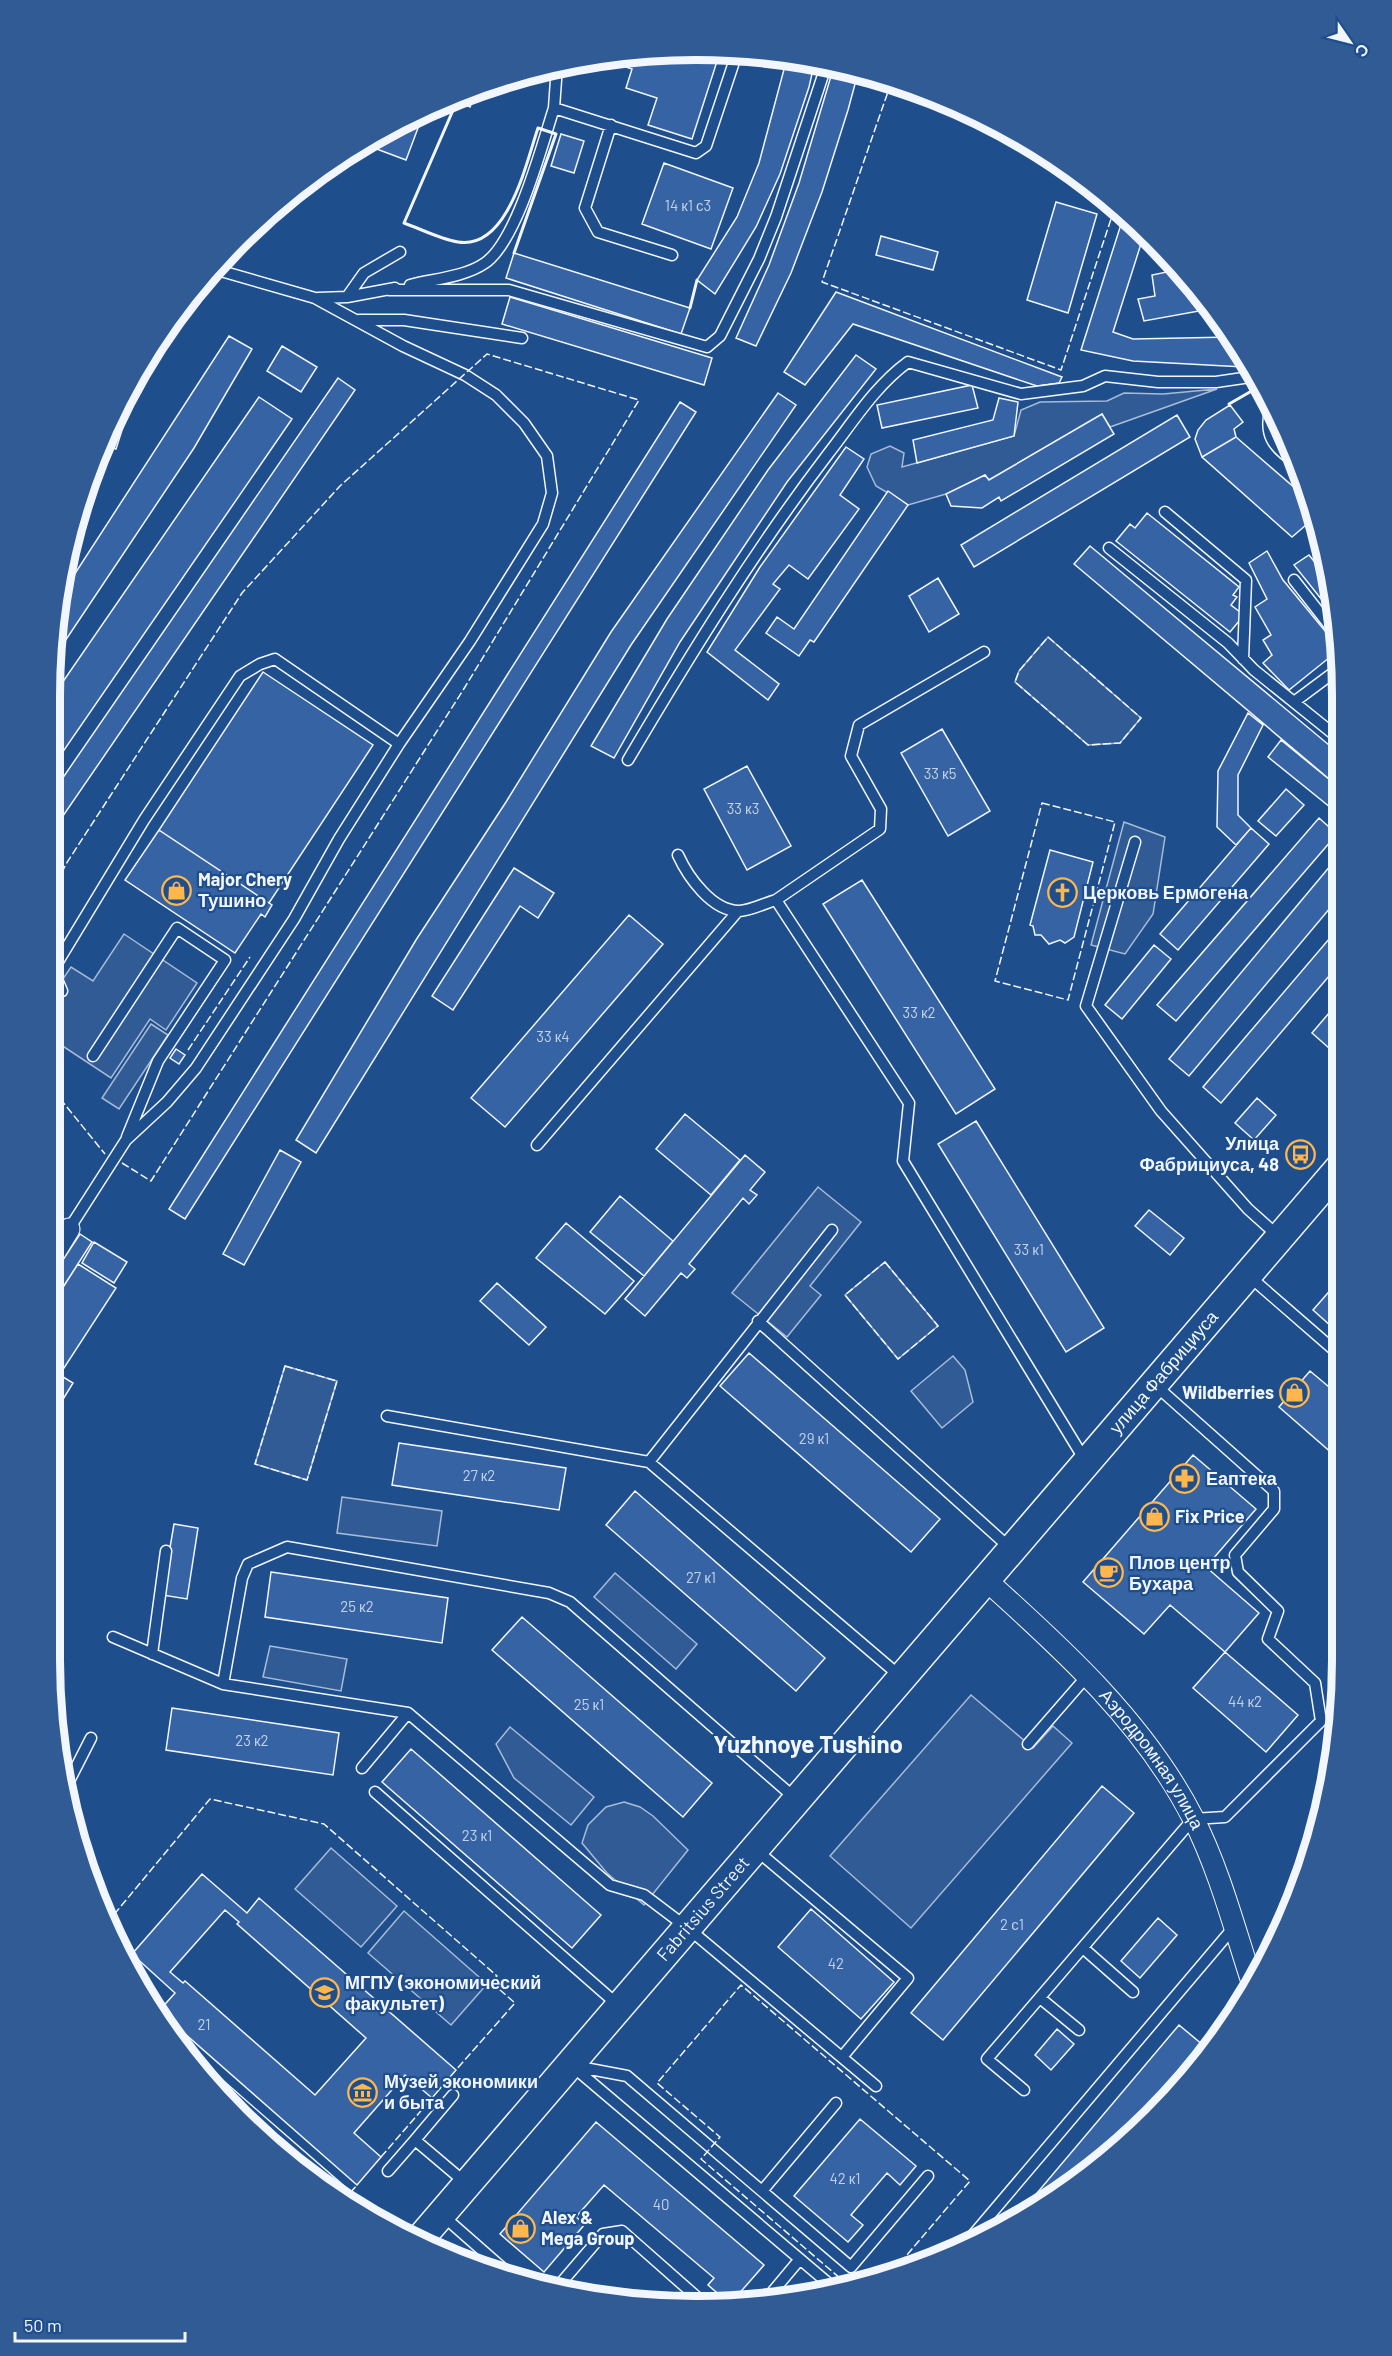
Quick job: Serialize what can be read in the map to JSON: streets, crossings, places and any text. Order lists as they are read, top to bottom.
{
  "streets": {
    "main road": ["улица Фабрициуса", "Fabritsius Street"],
    "street": ["Аэродромная улица"]
  },
  "crossings": [
    ["улица Фабрициуса", "Аэродромная улица"],
    ["улица Фабрициуса", "Fabritsius Street"],
    ["Аэродромная улица", "Fabritsius Street"]
  ],
  "districts": ["Yuzhnoye Tushino"],
  "places": {
    "shop": [
      "Major Chery Тушино",
      "Wildberries",
      "Fix Price",
      "Alex & Mega Group"
    ],
    "church": ["Церковь Ермогена"],
    "bus stop": ["Улица Фабрициуса, 48"],
    "pharmacy": ["Еаптека"],
    "cafe": ["Плов центр Бухара"],
    "school or university": ["МГПУ (экономический факультет)"],
    "museum": ["Музей экономики и быта"]
  },
  "house_numbers": [
    "14 к1 с3",
    "33 к5",
    "33 к3",
    "33 к2",
    "33 к4",
    "33 к1",
    "29 к1",
    "27 к2",
    "27 к1",
    "25 к2",
    "44 к2",
    "25 к1",
    "23 к2",
    "23 к1",
    "2 с1",
    "42",
    "21",
    "42 к1",
    "40"
  ],
  "scale_bar": "50 m",
  "north": "bottom right"
}
